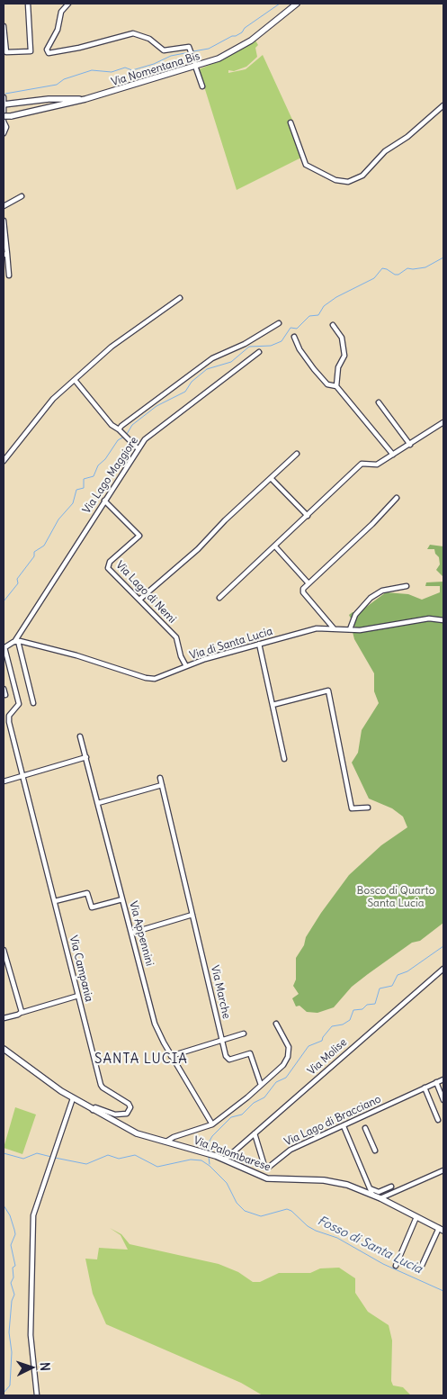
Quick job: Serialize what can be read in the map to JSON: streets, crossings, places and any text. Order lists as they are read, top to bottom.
{
  "streets": {
    "main road": ["Via Nomentana Bis", "Via Palombarese"],
    "street": [
      "Via Lago Maggiore",
      "Via Lago di Nemi",
      "Via di Santa Lucia",
      "Via Appennini",
      "Via Campania",
      "Via Marche",
      "Via Molise",
      "Via Lago di Bracciano"
    ]
  },
  "crossings": [
    ["Via Lago Maggiore", "Via Lago di Nemi"],
    ["Via Lago Maggiore", "Via di Santa Lucia"],
    ["Via Lago di Nemi", "Via di Santa Lucia"],
    ["Via Campania", "Via Palombarese"],
    ["Via Molise", "Via Lago di Bracciano"],
    ["Via Molise", "Via Palombarese"]
  ],
  "districts": ["SANTA LUCIA"],
  "water": ["Fosso di Santa Lucia"],
  "parks": ["Bosco di Quarto Santa Lucia"],
  "north": "right"
}
